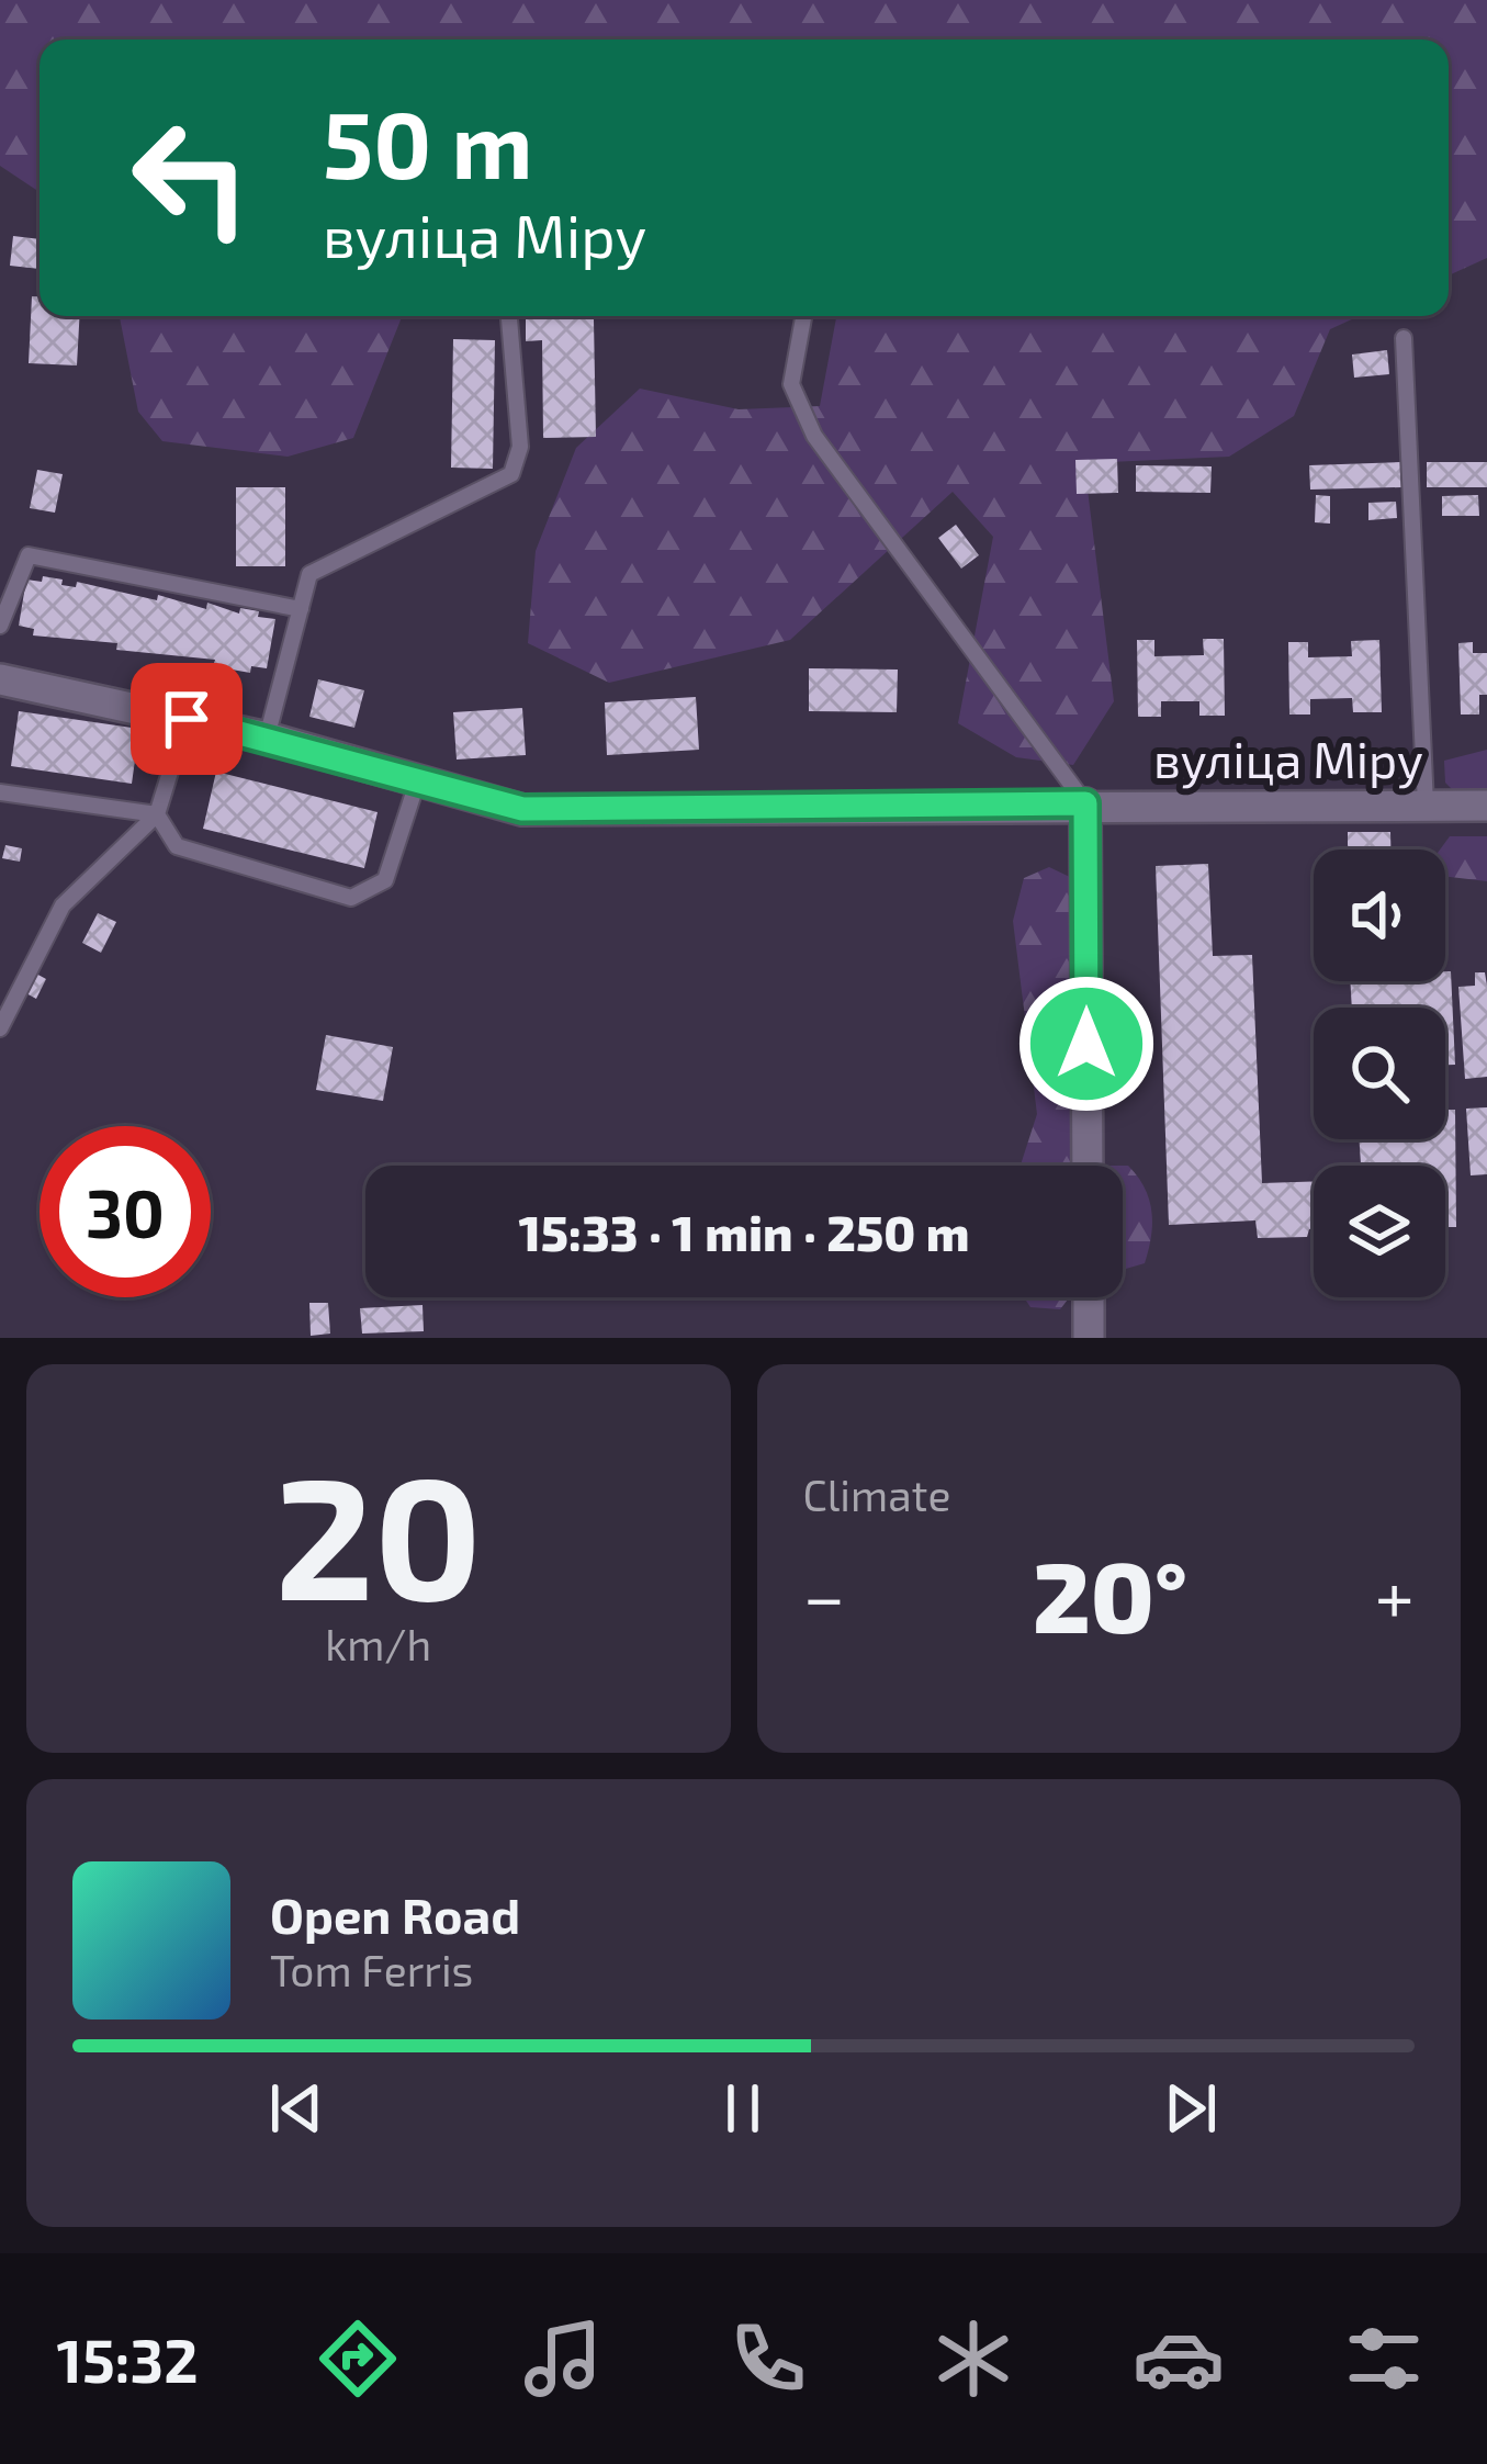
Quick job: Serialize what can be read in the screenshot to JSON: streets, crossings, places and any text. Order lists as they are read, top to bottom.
{
  "streets": {
    "street": ["вуліца Міру"]
  },
  "page": {
    "turn": ["50 m", "вуліца Міру"],
    "limit": "30",
    "trip": "15:33 · 1 min · 250 m",
    "tile": [
      ["20", "km/h"],
      "Climate"
    ],
    "heat": ["−", "20°", "+"],
    "song": ["Open Road", "Tom Ferris"],
    "tabs": "15:32"
  }
}
